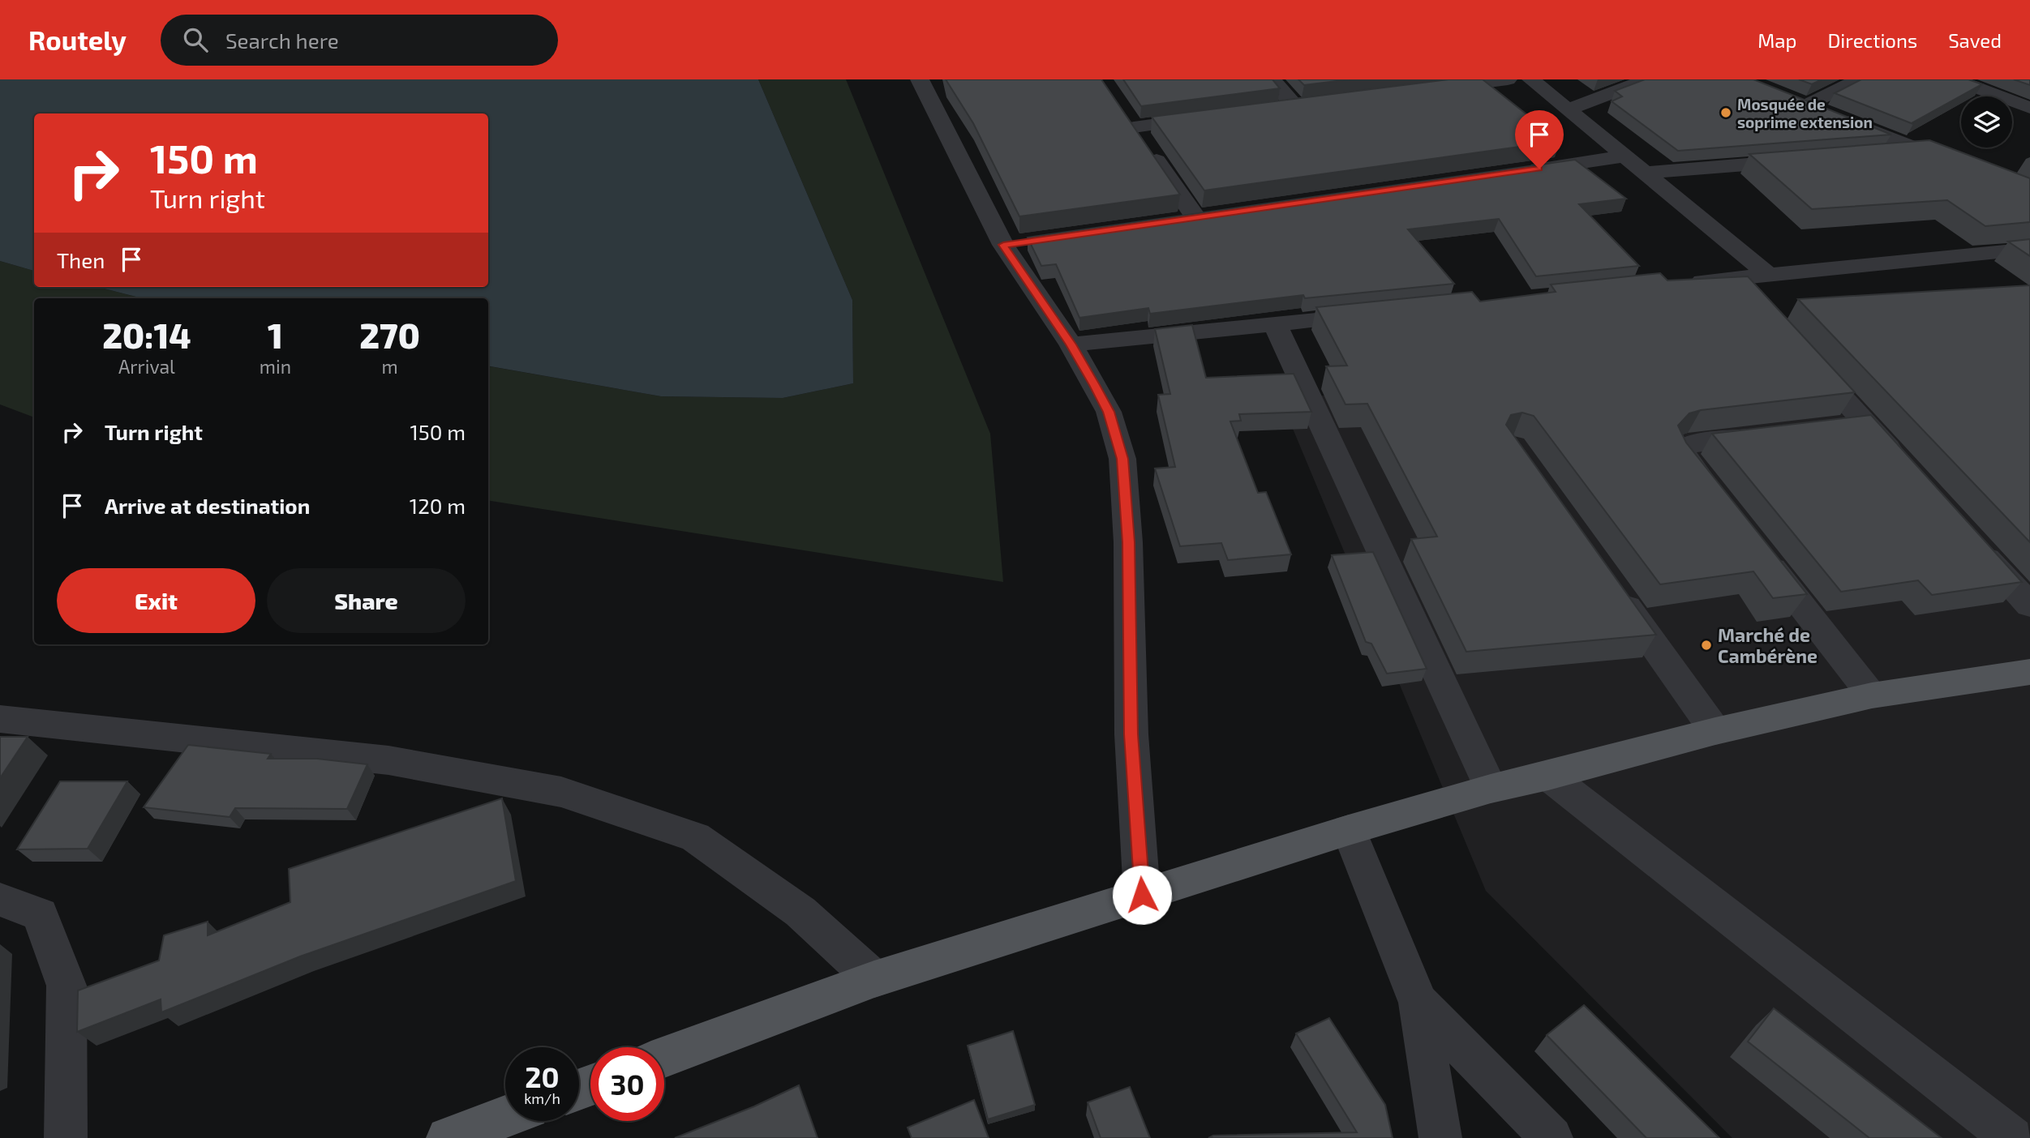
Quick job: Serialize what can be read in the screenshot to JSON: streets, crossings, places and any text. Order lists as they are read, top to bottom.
{
  "places": ["Mosquée de soprime extension", "Marché de Cambérène"],
  "page": {
    "header": "Routely",
    "search": "Search here",
    "nav": ["Map", "Directions", "Saved"],
    "turn": ["150 m", "Turn right"],
    "then": "Then",
    "eta": [
      "20:14",
      "Arrival",
      "1",
      "min",
      "270",
      "m"
    ],
    "list": [
      {
        "name": "Turn right",
        "value": "150 m"
      },
      {
        "name": "Arrive at destination",
        "value": "120 m"
      }
    ],
    "buttons": ["Exit", "Share"],
    "speed": "20 km/h",
    "limit": "30"
  }
}
